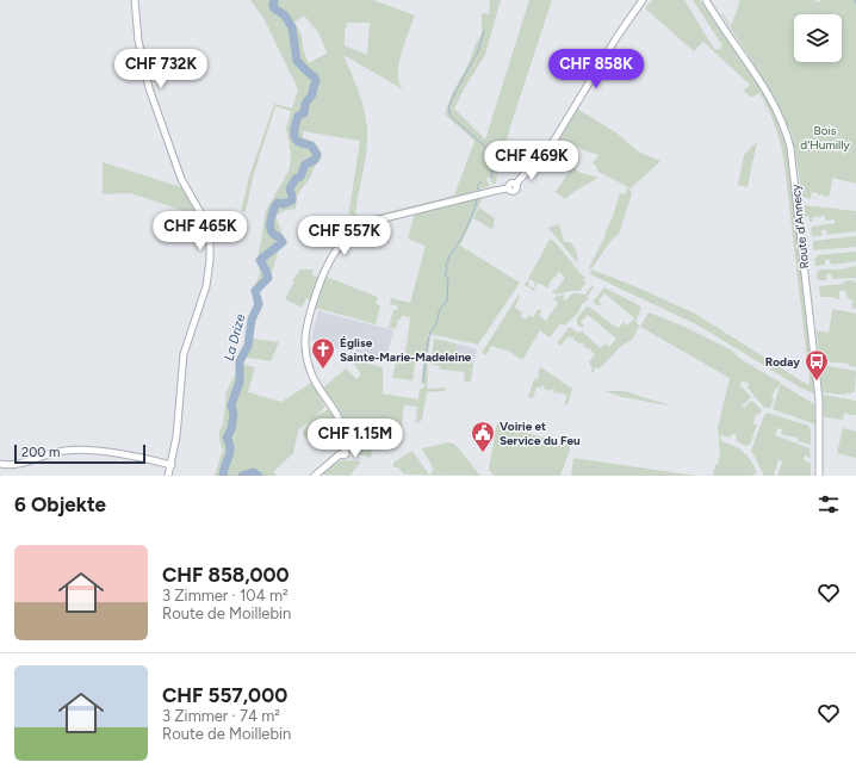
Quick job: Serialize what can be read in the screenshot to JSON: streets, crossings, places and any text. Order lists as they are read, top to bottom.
{
  "streets": {
    "street": ["Route d'Annecy"]
  },
  "water": ["La Drize"],
  "parks": ["Bois d'Humilly"],
  "places": {
    "church": ["Église Sainte-Marie-Madeleine"],
    "bus stop": ["Roday"],
    "public building": ["Voirie et Service du Feu"]
  },
  "scale_bar": "200 m",
  "page": {
    "price": [
      "CHF 732K",
      "CHF 858K",
      "CHF 469K",
      "CHF 465K",
      "CHF 557K",
      "CHF 1.15M"
    ],
    "scale": "200 m",
    "heading": "6 Objekte",
    "list": [
      {
        "name": "CHF 858,000",
        "note": "3 Zimmer · 104 m² · Route de Moillebin"
      },
      {
        "name": "CHF 557,000",
        "note": "3 Zimmer · 74 m² · Route de Moillebin"
      }
    ]
  }
}
